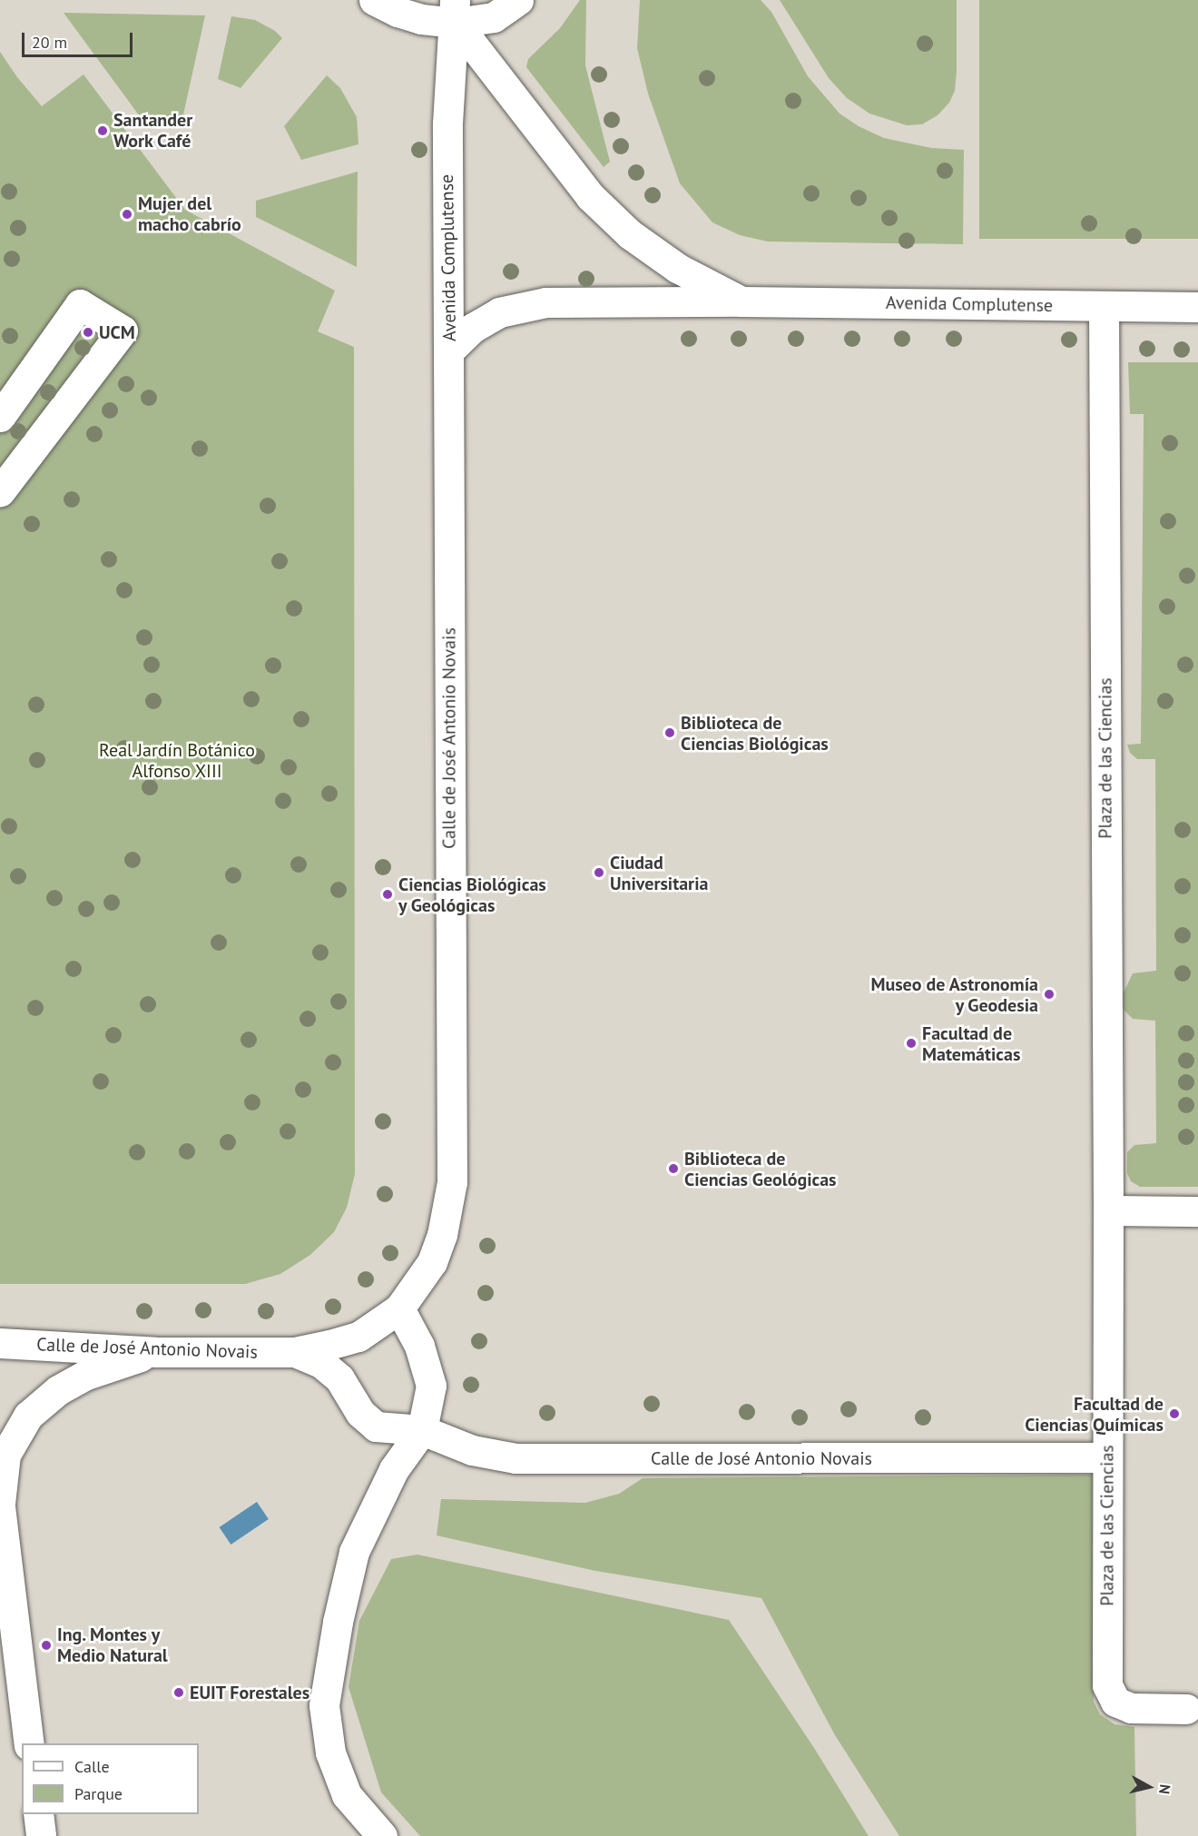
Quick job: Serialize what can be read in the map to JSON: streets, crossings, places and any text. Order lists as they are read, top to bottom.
{
  "streets": {
    "street": ["Avenida Complutense", "Calle de José Antonio Novais", "Plaza de las Ciencias"]
  },
  "crossings": [
    ["Avenida Complutense", "Calle de José Antonio Novais"],
    ["Avenida Complutense", "Plaza de las Ciencias"],
    ["Calle de José Antonio Novais", "Plaza de las Ciencias"]
  ],
  "parks": ["Real Jardín Botánico Alfonso XIII"],
  "places": [
    "Santander Work Café",
    "Mujer del macho cabrío",
    "UCM",
    "Biblioteca de Ciencias Biológicas",
    "Ciudad Universitaria",
    "Ciencias Biológicas y Geológicas",
    "Museo de Astronomía y Geodesia",
    "Facultad de Matemáticas",
    "Biblioteca de Ciencias Geológicas",
    "Facultad de Ciencias Químicas",
    "Ing. Montes y Medio Natural",
    "EUIT Forestales"
  ],
  "legend": ["Calle", "Parque"],
  "scale_bar": "20 m",
  "north": "right"
}
